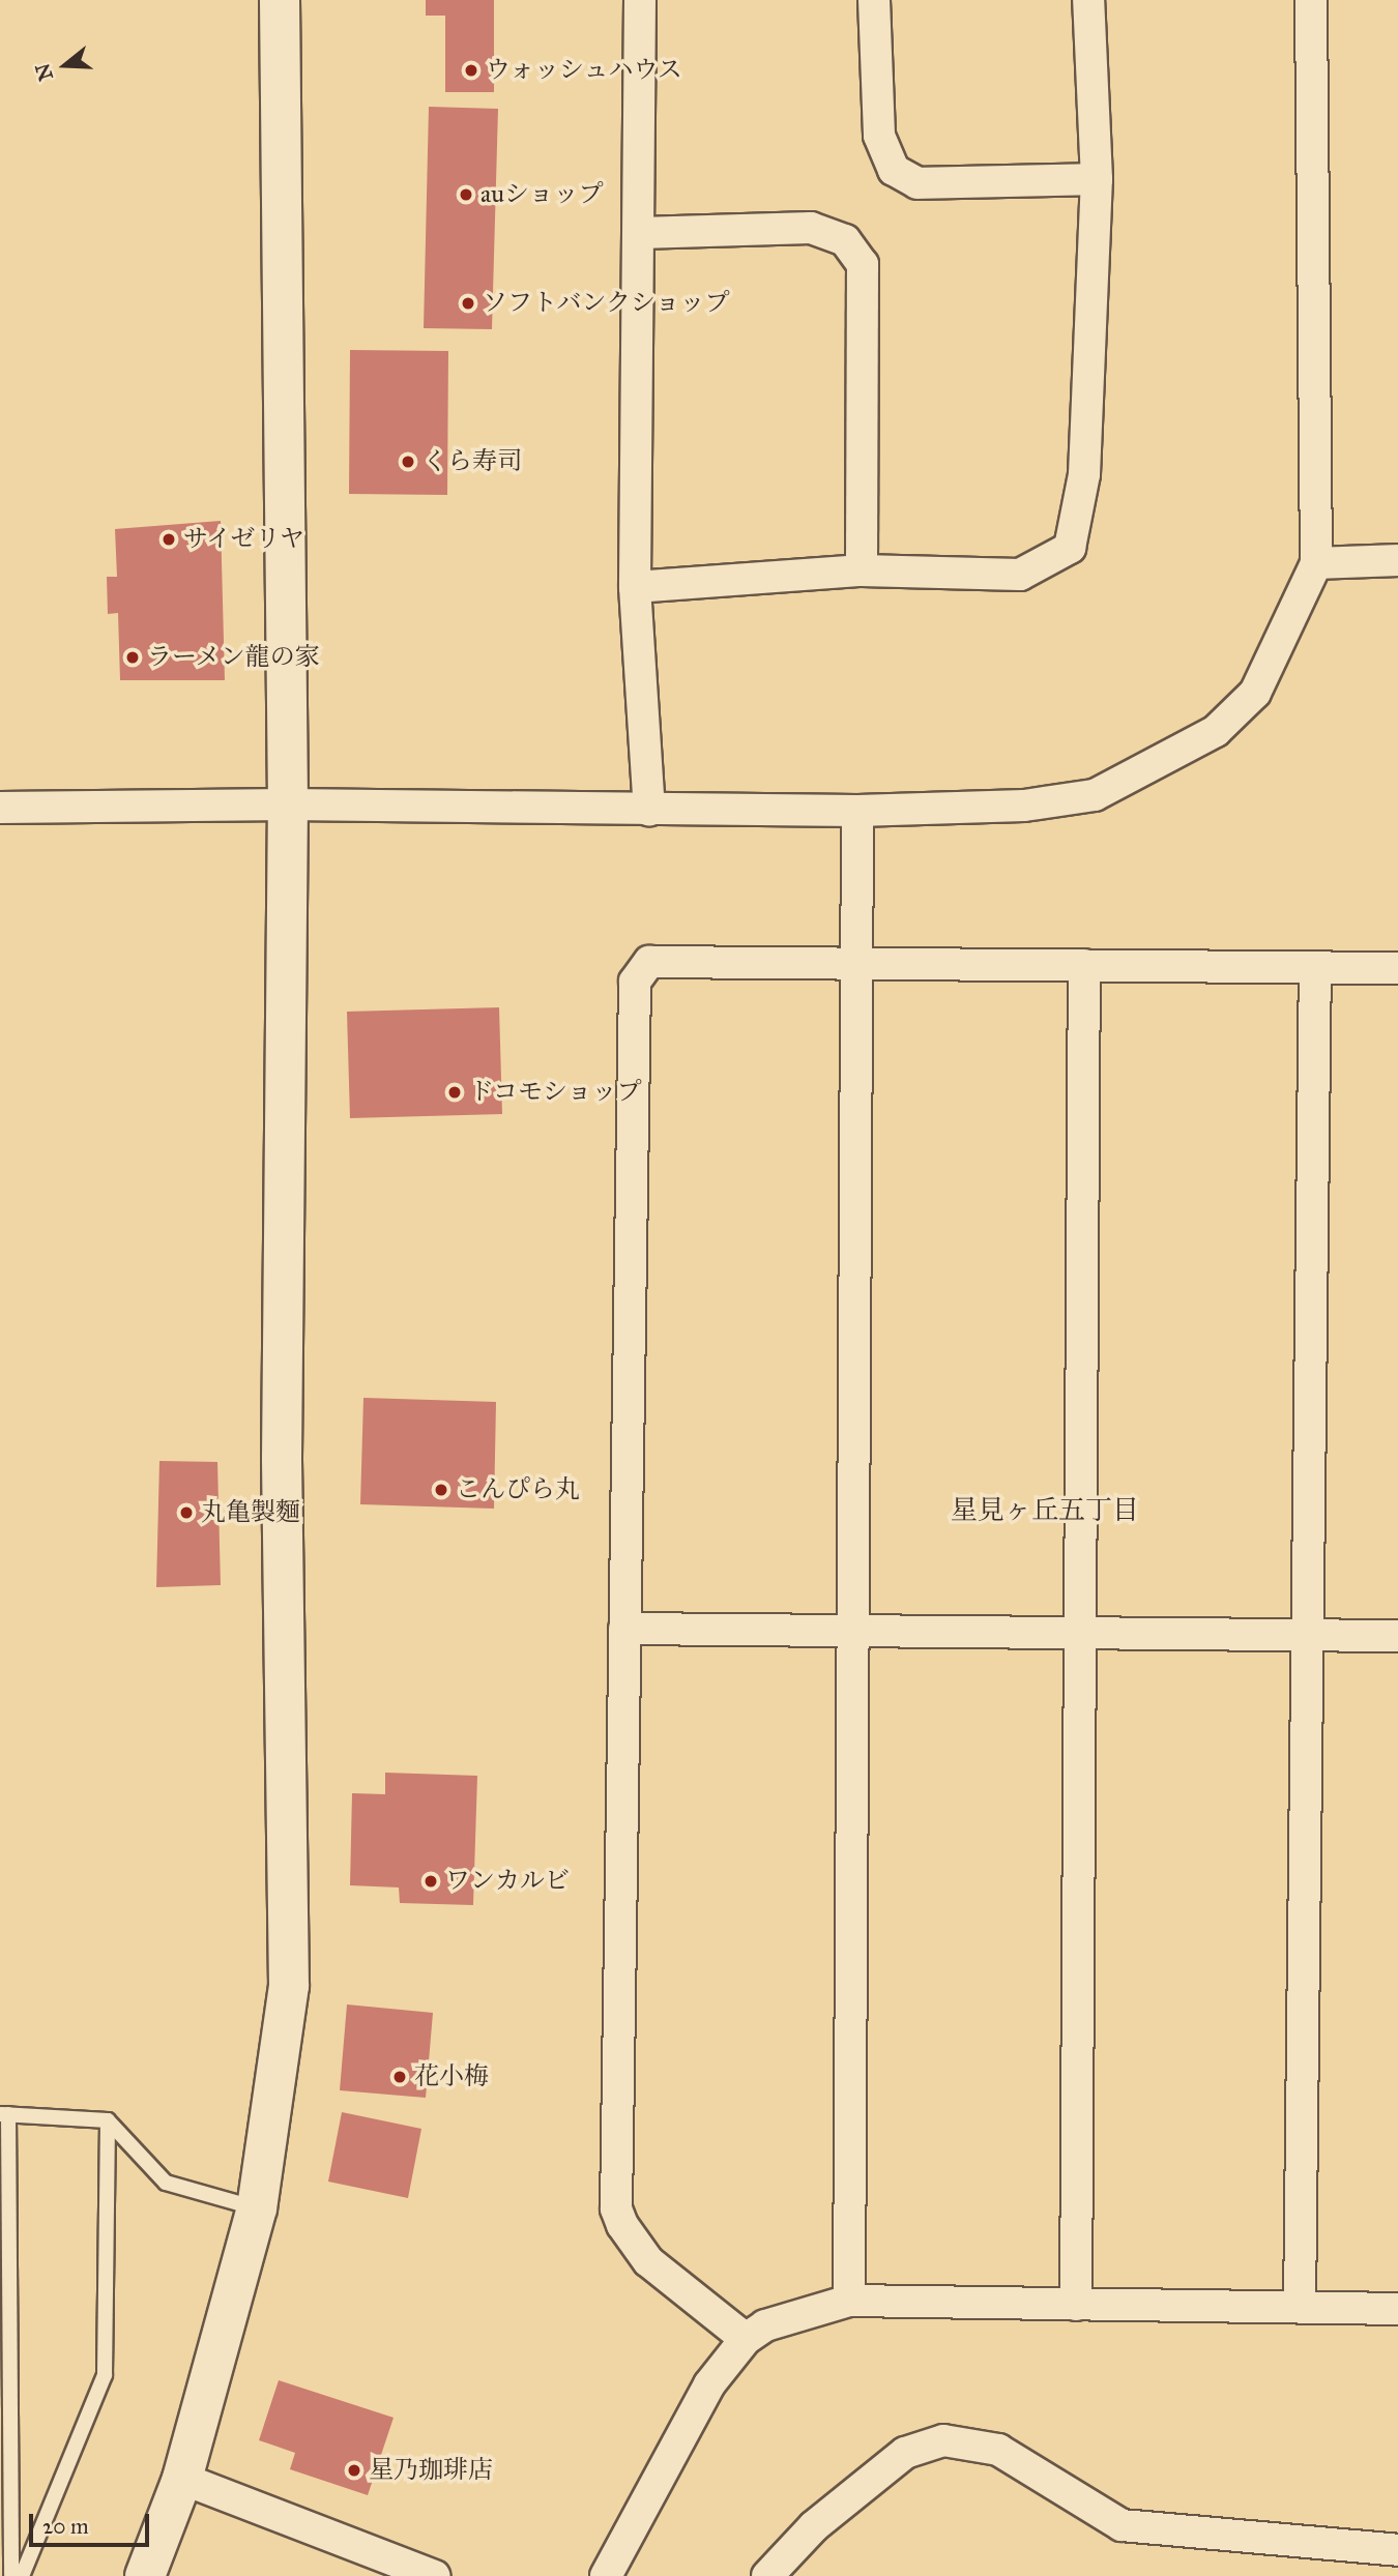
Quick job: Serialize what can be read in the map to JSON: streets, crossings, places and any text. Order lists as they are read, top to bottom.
{
  "districts": ["星見ヶ丘五丁目"],
  "places": [
    "ウォッシュハウス",
    "auショップ",
    "ソフトバンクショップ",
    "くら寿司",
    "サイゼリヤ",
    "ラーメン龍の家",
    "ドコモショップ",
    "こんぴら丸",
    "丸亀製麵",
    "ワンカルビ",
    "花小梅",
    "星乃珈琲店"
  ],
  "scale_bar": "20 m",
  "north": "left"
}
